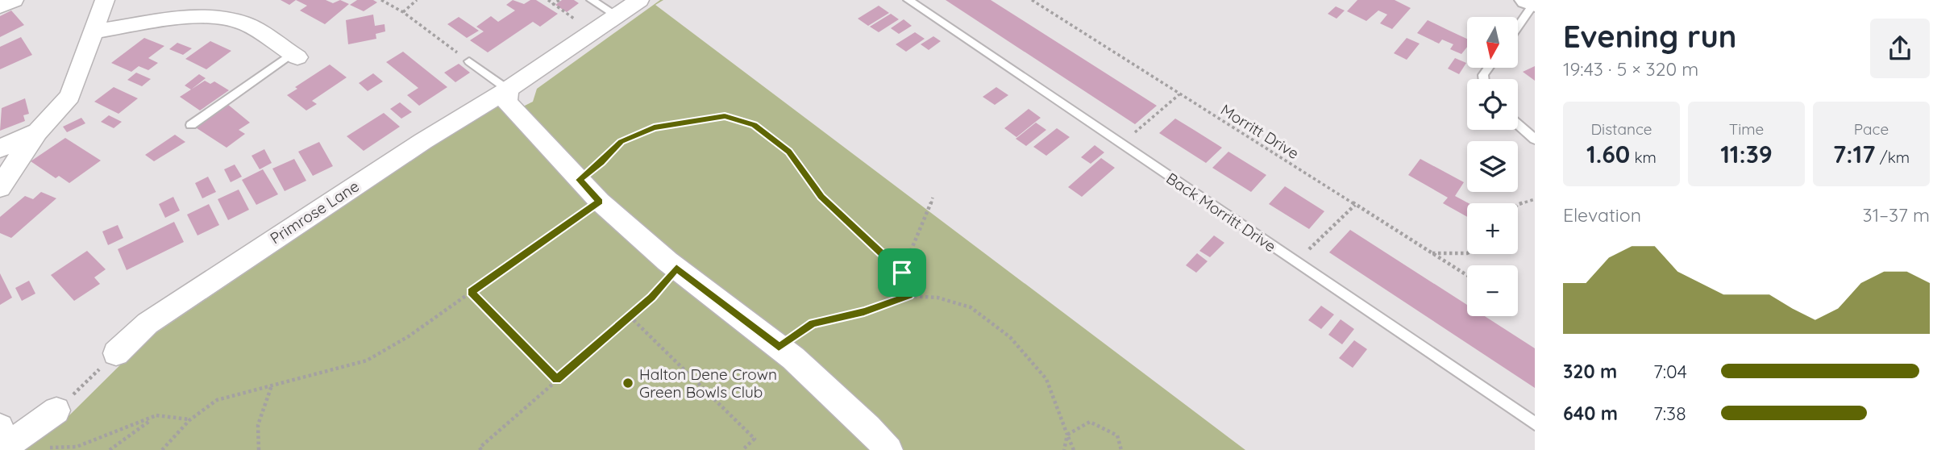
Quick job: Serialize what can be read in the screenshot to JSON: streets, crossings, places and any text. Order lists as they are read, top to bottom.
{
  "streets": {
    "street": ["Primrose Lane"],
    "lane": ["Back Morritt Drive"],
    "path": ["Morritt Drive"]
  },
  "places": ["Halton Dene Crown Green Bowls Club"],
  "north": "bottom",
  "page": {
    "heading": ["Evening run", "19:43 · 5 × 320 m"],
    "map_buttons": ["+", "−"],
    "stats": [
      ["Distance", "1.60 km"],
      ["Time", "11:39"],
      ["Pace", "7:17 /km"]
    ],
    "chart": ["Elevation", "31–37 m"],
    "list": [
      {
        "name": "320 m",
        "note": "7:04"
      },
      {
        "name": "640 m",
        "note": "7:38"
      }
    ]
  }
}
